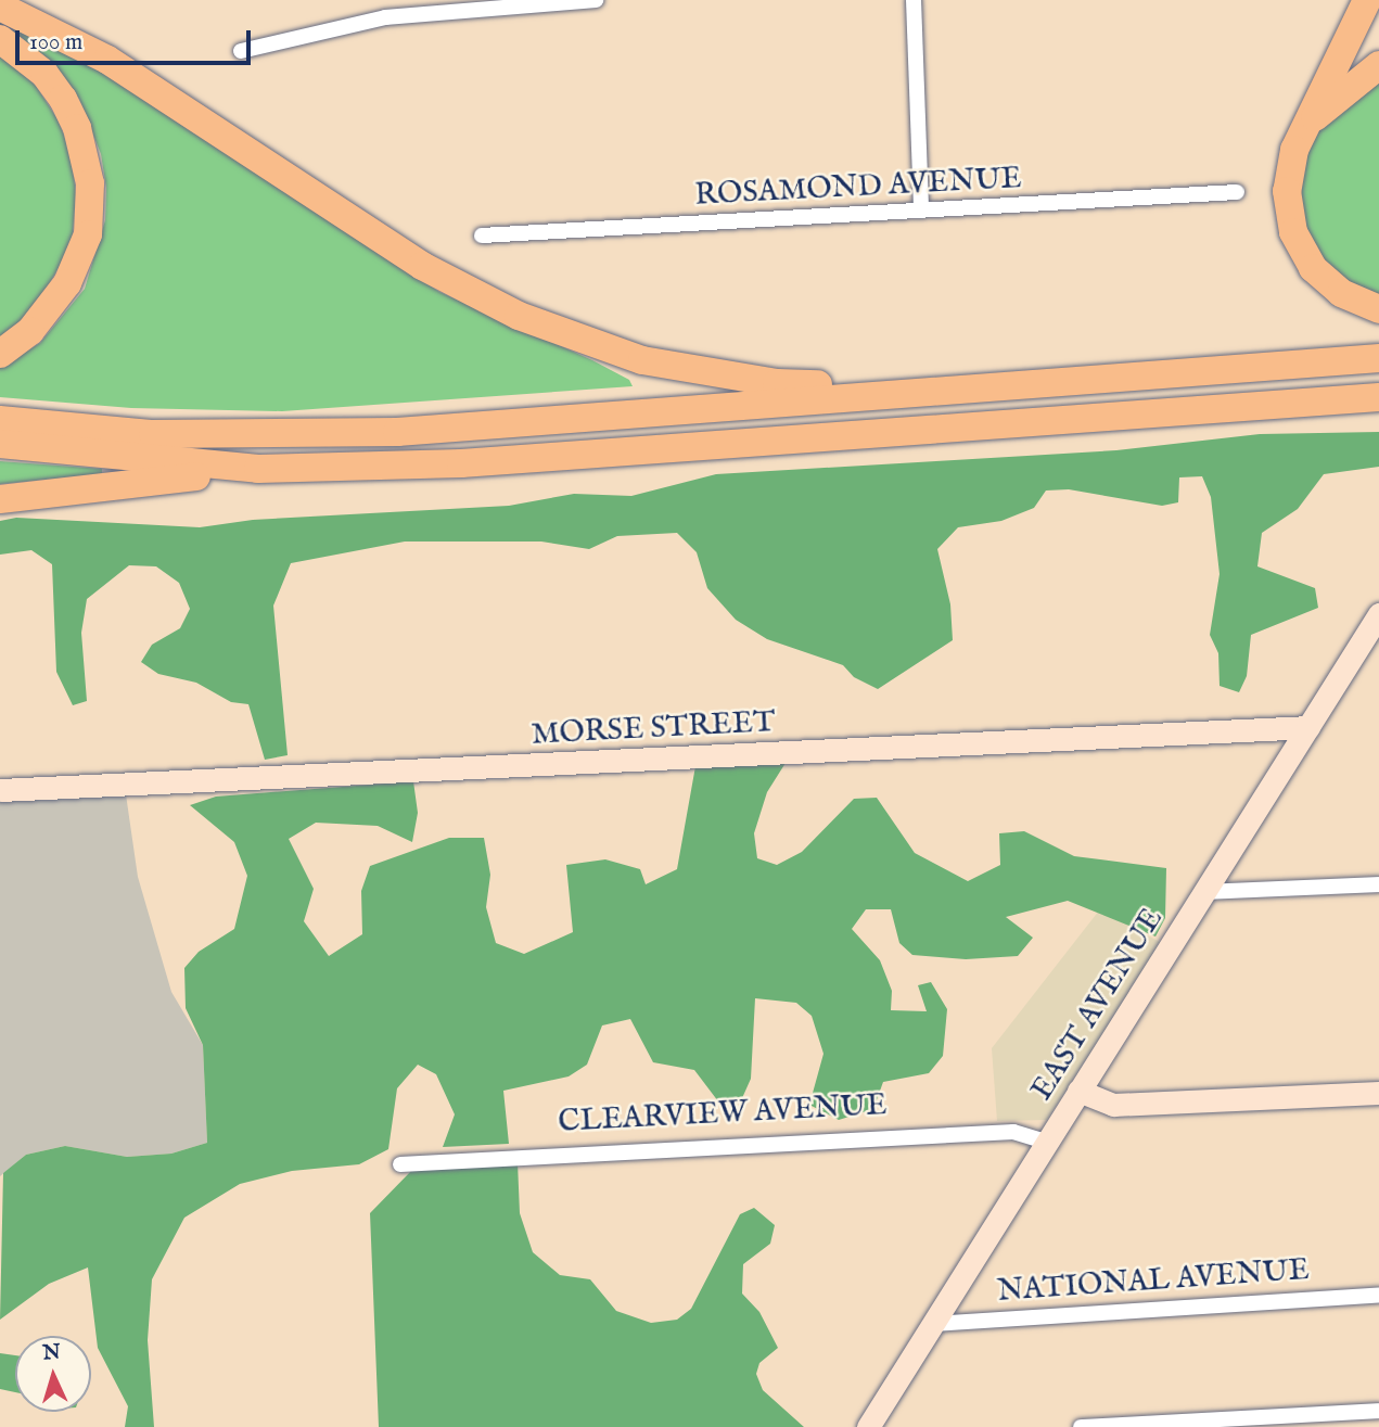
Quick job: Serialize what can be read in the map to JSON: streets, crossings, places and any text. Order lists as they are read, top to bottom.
{
  "streets": {
    "street": [
      "ROSAMOND AVENUE",
      "MORSE STREET",
      "EAST AVENUE",
      "CLEARVIEW AVENUE",
      "NATIONAL AVENUE"
    ]
  },
  "crossings": [
    ["MORSE STREET", "EAST AVENUE"],
    ["EAST AVENUE", "CLEARVIEW AVENUE"],
    ["EAST AVENUE", "NATIONAL AVENUE"]
  ],
  "scale_bar": "100 m",
  "north": "top"
}
